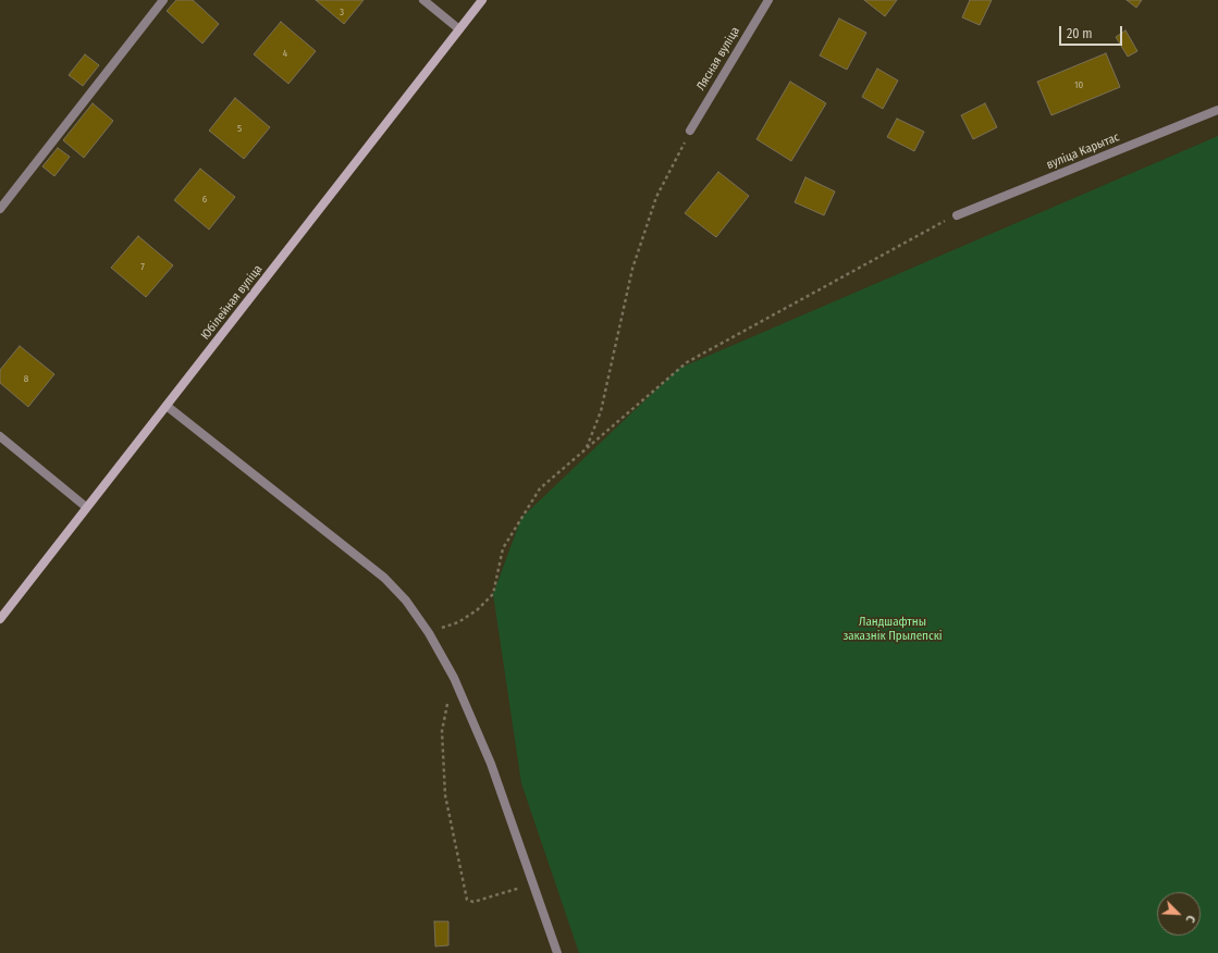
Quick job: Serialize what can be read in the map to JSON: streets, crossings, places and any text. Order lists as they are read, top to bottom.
{
  "streets": {
    "main road": ["Юбілейная вуліца"],
    "street": ["Лясная вуліца", "вуліца Карытас"]
  },
  "parks": ["Ландшафтны заказнік Прылепскі"],
  "house_numbers": [
    "3",
    "4",
    "10",
    "5",
    "6",
    "7",
    "8"
  ],
  "scale_bar": "20 m",
  "north": "bottom right"
}
